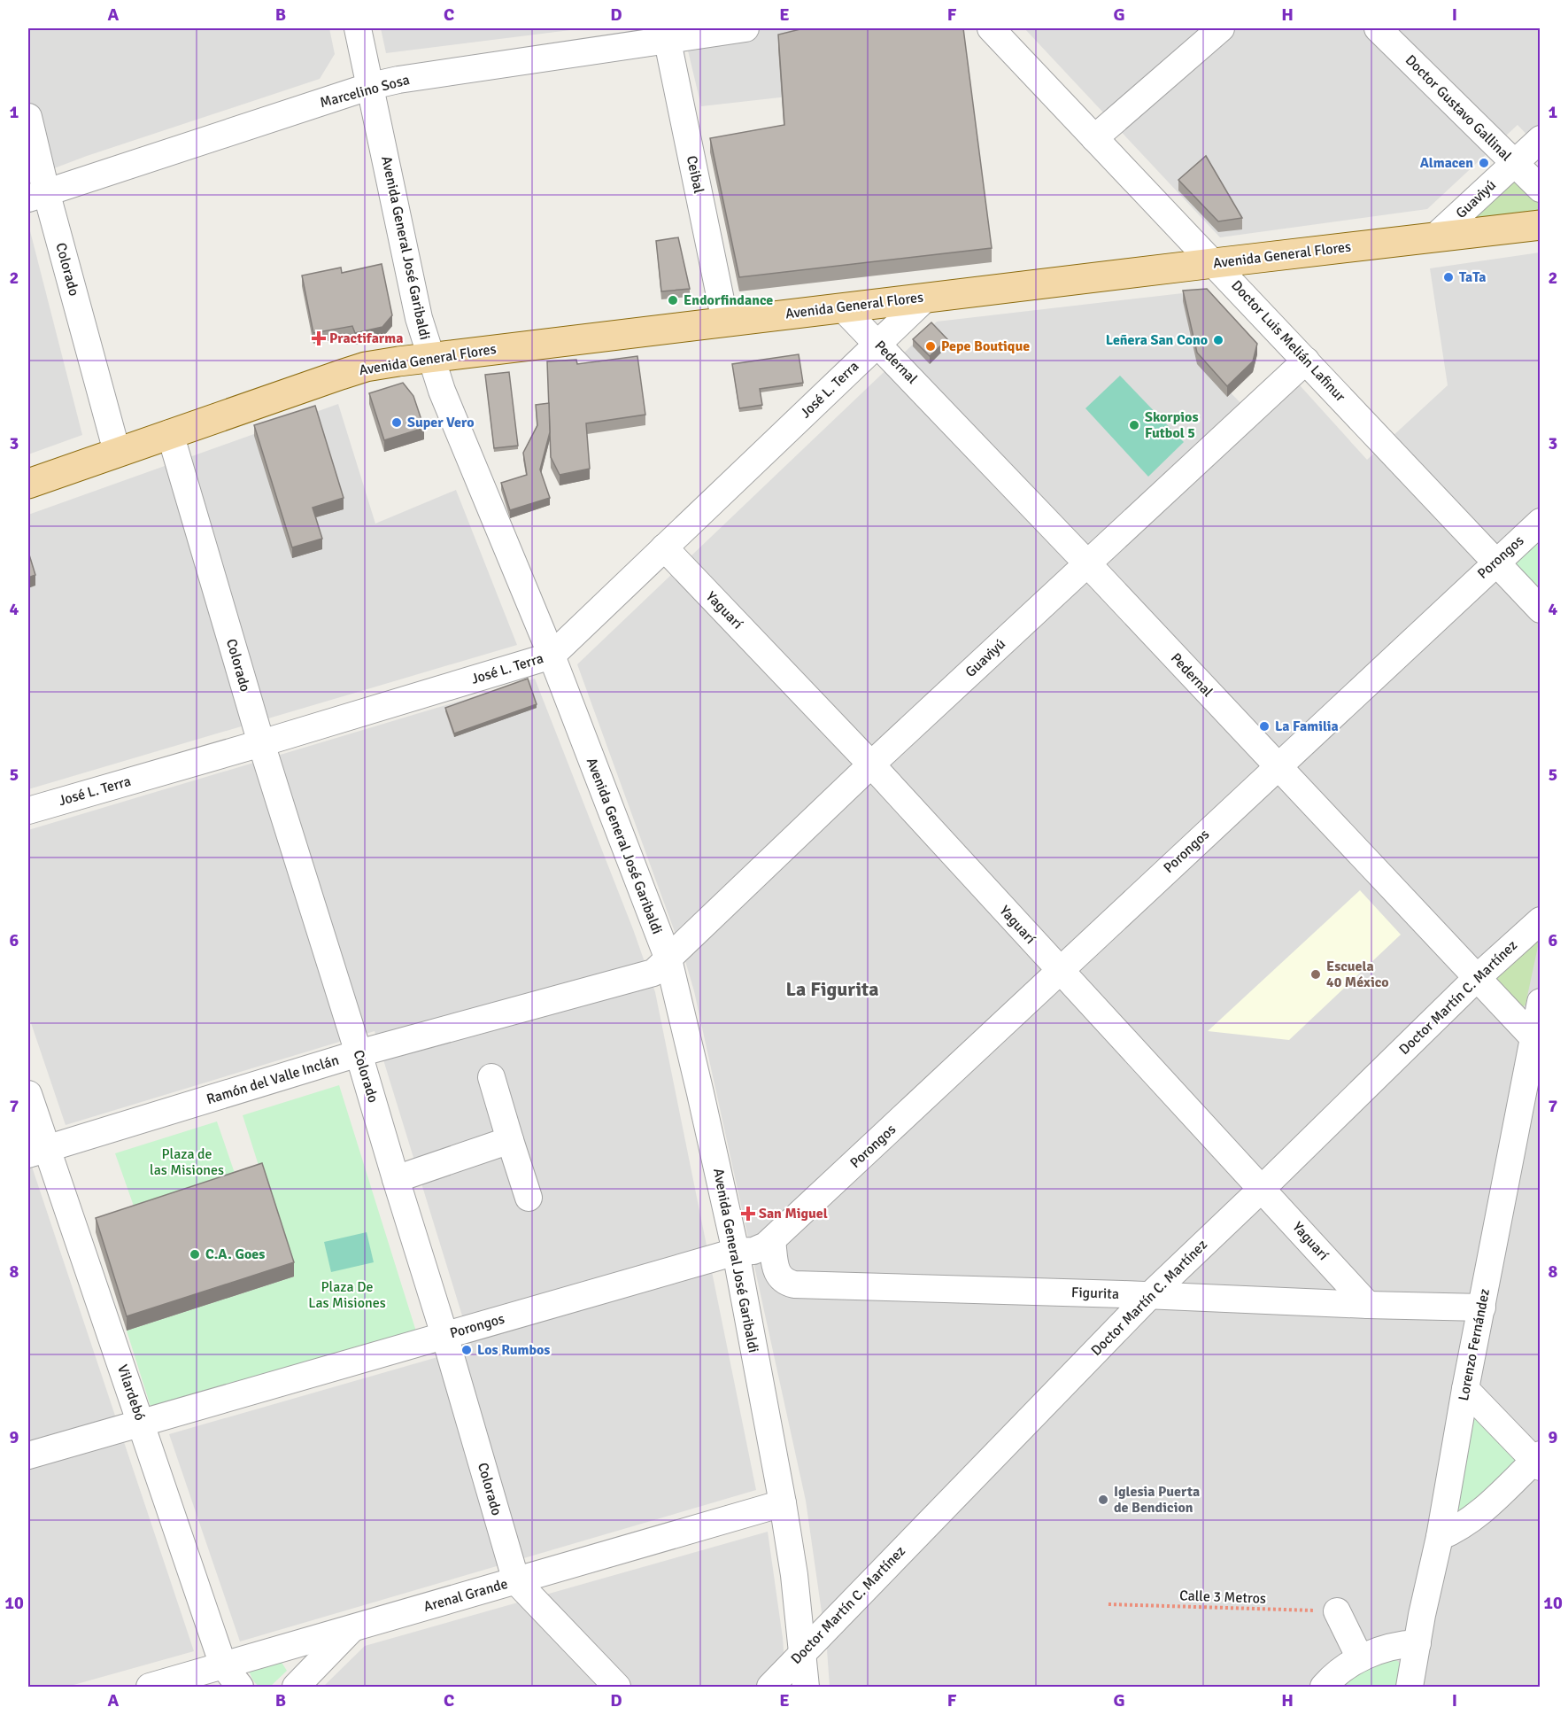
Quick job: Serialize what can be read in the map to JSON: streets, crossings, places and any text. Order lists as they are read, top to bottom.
{
  "streets": {
    "main road": ["Avenida General Flores"],
    "street": [
      "Marcelino Sosa",
      "Doctor Gustavo Gallinal",
      "Ceibal",
      "Guaviyú",
      "Avenida General José Garibaldi",
      "Colorado",
      "Doctor Luis Melián Lafinur",
      "Pedernal",
      "José L. Terra",
      "Porongos",
      "Yaguarí",
      "Doctor Martín C. Martínez",
      "Ramón del Valle Inclán",
      "Figurita",
      "Lorenzo Fernández",
      "Vilardebó",
      "Arenal Grande"
    ],
    "path": ["Calle 3 Metros"]
  },
  "crossings": [
    ["Marcelino Sosa", "Ceibal"],
    ["Marcelino Sosa", "Avenida General José Garibaldi"],
    ["Marcelino Sosa", "Colorado"],
    ["Doctor Gustavo Gallinal", "Guaviyú"],
    ["Ceibal", "Avenida General Flores"],
    ["Guaviyú", "Avenida General José Garibaldi"],
    ["Guaviyú", "Avenida General Flores"],
    ["Guaviyú", "Doctor Luis Melián Lafinur"],
    ["Guaviyú", "Pedernal"],
    ["Guaviyú", "Yaguarí"],
    ["Guaviyú", "Ramón del Valle Inclán"],
    ["Avenida General José Garibaldi", "Avenida General Flores"],
    ["Avenida General José Garibaldi", "José L. Terra"],
    ["Avenida General José Garibaldi", "Porongos"],
    ["Avenida General José Garibaldi", "Doctor Martín C. Martínez"],
    ["Avenida General José Garibaldi", "Ramón del Valle Inclán"],
    ["Avenida General José Garibaldi", "Arenal Grande"],
    ["Avenida General Flores", "Colorado"],
    ["Avenida General Flores", "Doctor Luis Melián Lafinur"],
    ["Avenida General Flores", "Pedernal"],
    ["Avenida General Flores", "José L. Terra"],
    ["Colorado", "José L. Terra"],
    ["Colorado", "Porongos"],
    ["Colorado", "Ramón del Valle Inclán"],
    ["Colorado", "Arenal Grande"],
    ["Doctor Luis Melián Lafinur", "Porongos"],
    ["Pedernal", "José L. Terra"],
    ["Pedernal", "Porongos"],
    ["Pedernal", "Doctor Martín C. Martínez"],
    ["Pedernal", "Lorenzo Fernández"],
    ["José L. Terra", "Yaguarí"],
    ["Porongos", "Yaguarí"],
    ["Porongos", "Figurita"],
    ["Porongos", "Vilardebó"],
    ["Yaguarí", "Doctor Martín C. Martínez"],
    ["Yaguarí", "Figurita"],
    ["Doctor Martín C. Martínez", "Figurita"],
    ["Ramón del Valle Inclán", "Vilardebó"],
    ["Figurita", "Lorenzo Fernández"],
    ["Vilardebó", "Arenal Grande"]
  ],
  "districts": ["La Figurita"],
  "parks": ["Plaza de las Misiones", "Plaza De Las Misiones"],
  "places": {
    "other": [
      "Almacen",
      "TaTa",
      "Endorfindance",
      "Leñera San Cono",
      "Pepe Boutique",
      "Super Vero",
      "Skorpios Futbol 5",
      "La Familia",
      "Escuela 40 México",
      "C.A. Goes",
      "Los Rumbos",
      "Iglesia Puerta de Bendicion"
    ],
    "health": ["Practifarma", "San Miguel"]
  },
  "grid": {
    "columns": [
      "A",
      "B",
      "C",
      "D",
      "E",
      "F",
      "G",
      "H",
      "I"
    ],
    "rows": [
      "1",
      "2",
      "3",
      "4",
      "5",
      "6",
      "7",
      "8",
      "9",
      "10"
    ]
  }
}
